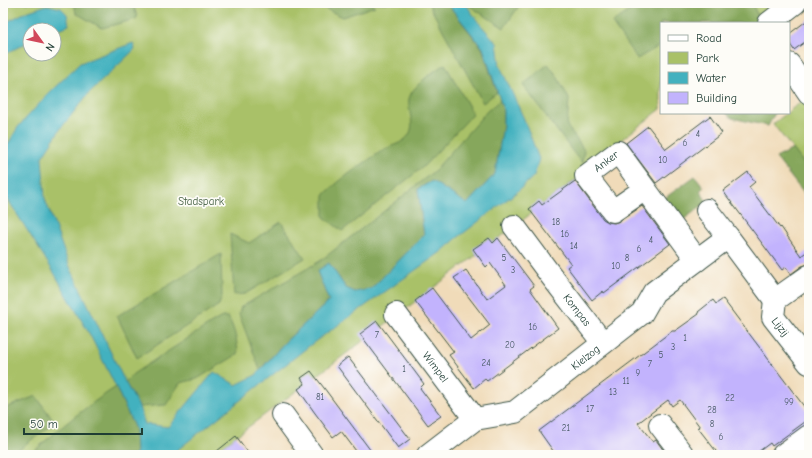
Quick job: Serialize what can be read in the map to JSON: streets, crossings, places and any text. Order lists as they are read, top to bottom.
{
  "streets": {
    "street": [
      "Kompas",
      "Lijzij",
      "Kielzog",
      "Wimpel"
    ]
  },
  "crossings": [
    ["Kompas", "Kielzog"],
    ["Kielzog", "Wimpel"]
  ],
  "parks": ["Stadspark"],
  "house_numbers": [
    "4",
    "6",
    "10",
    "18",
    "16",
    "4",
    "14",
    "6",
    "5",
    "8",
    "10",
    "3",
    "16",
    "7",
    "1",
    "20",
    "3",
    "5",
    "24",
    "7",
    "1",
    "9",
    "11",
    "13",
    "81",
    "22",
    "99",
    "17",
    "28",
    "8",
    "21",
    "6"
  ],
  "legend": [
    "Road",
    "Park",
    "Water",
    "Building"
  ],
  "scale_bar": "50 m",
  "north": "bottom right"
}
